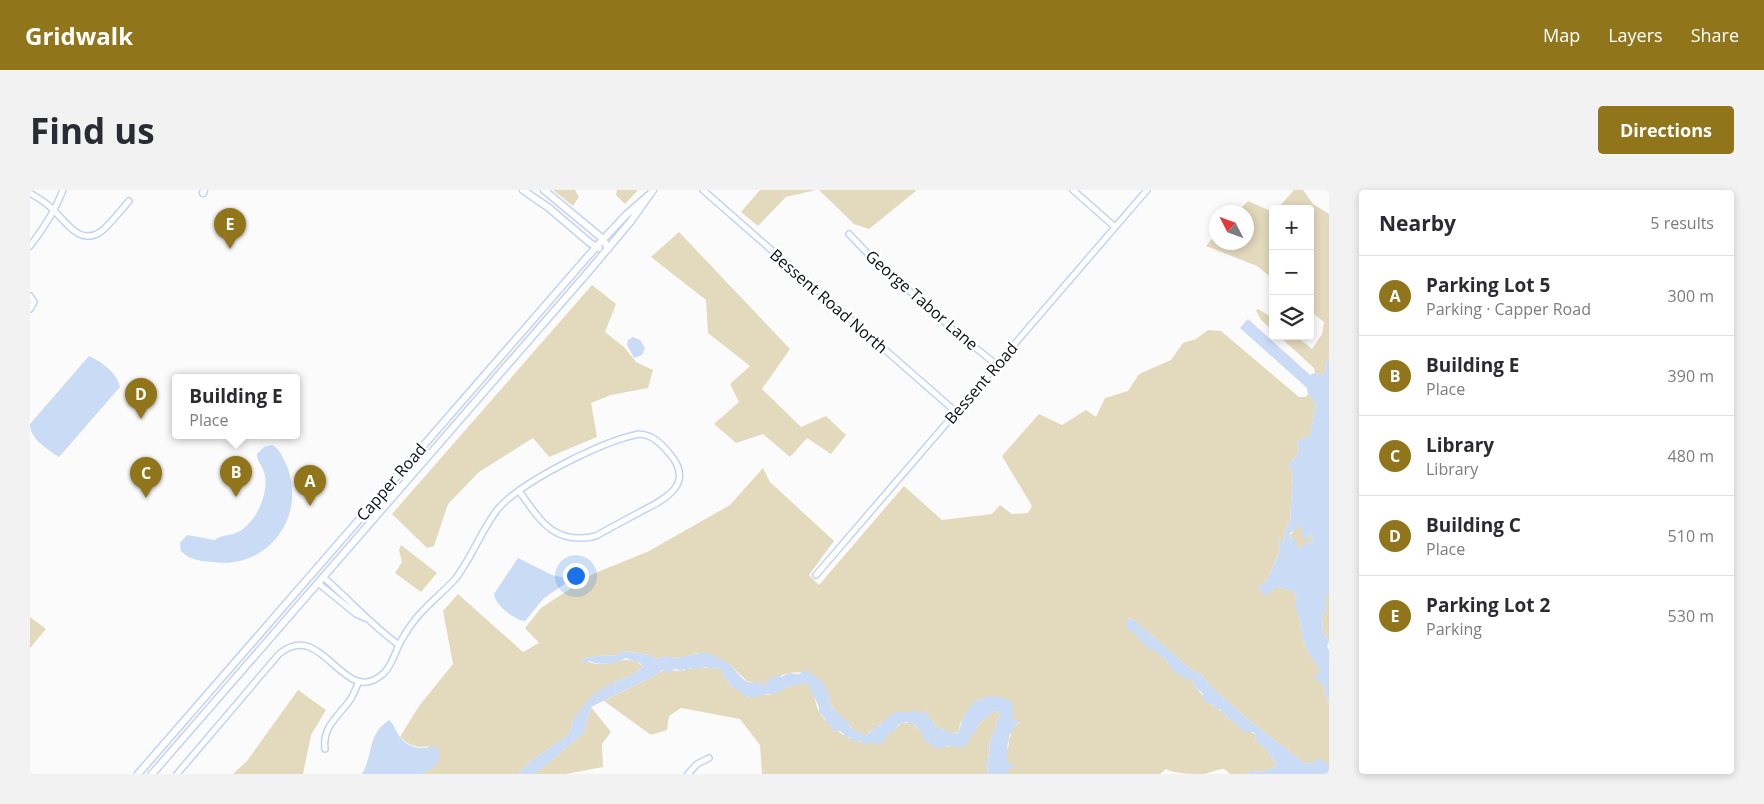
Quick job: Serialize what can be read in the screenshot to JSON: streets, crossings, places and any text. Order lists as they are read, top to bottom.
{
  "streets": {
    "street": [
      "George Tabor Lane",
      "Bessent Road North",
      "Bessent Road",
      "Capper Road"
    ]
  },
  "crossings": [
    ["George Tabor Lane", "Bessent Road"],
    ["Bessent Road North", "Bessent Road"]
  ],
  "north": "top left",
  "page": {
    "header": "Gridwalk",
    "nav": ["Map", "Layers", "Share"],
    "buttons": "Directions",
    "title": "Find us",
    "heading": ["Nearby", "5 results"],
    "map_buttons": ["+", "−"],
    "pins": [
      "E",
      "D",
      "B",
      "C",
      "A"
    ],
    "list": [
      {
        "mark": "A",
        "name": "Parking Lot 5",
        "note": "Parking · Capper Road",
        "value": "300 m"
      },
      {
        "mark": "B",
        "name": "Building E",
        "note": "Place",
        "value": "390 m"
      },
      {
        "mark": "C",
        "name": "Library",
        "note": "Library",
        "value": "480 m"
      },
      {
        "mark": "D",
        "name": "Building C",
        "note": "Place",
        "value": "510 m"
      },
      {
        "mark": "E",
        "name": "Parking Lot 2",
        "note": "Parking",
        "value": "530 m"
      }
    ],
    "popup": ["Building E", "Place"]
  }
}
